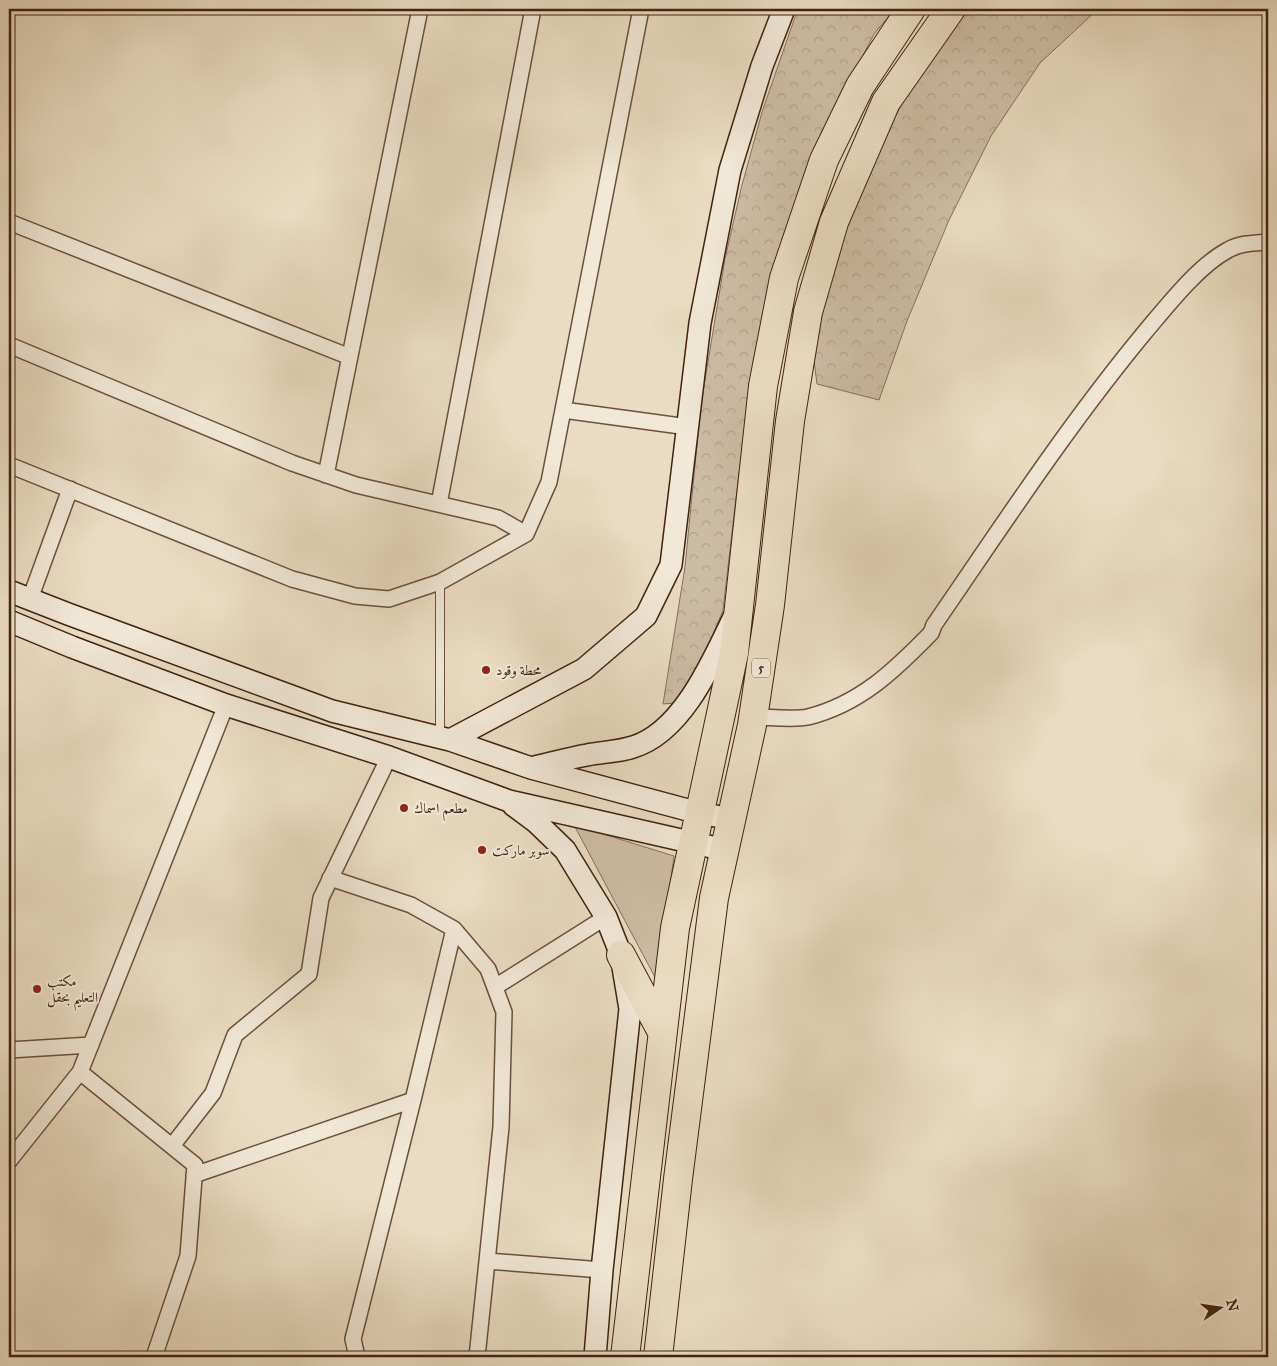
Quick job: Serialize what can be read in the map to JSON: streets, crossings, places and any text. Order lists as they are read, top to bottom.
{
  "streets": {
    "highway": ["5"]
  },
  "places": [
    "محطة وقود",
    "مطعم اسماك",
    "سوبر ماركت",
    "مكتب التعليم بحقل"
  ],
  "north": "right"
}
